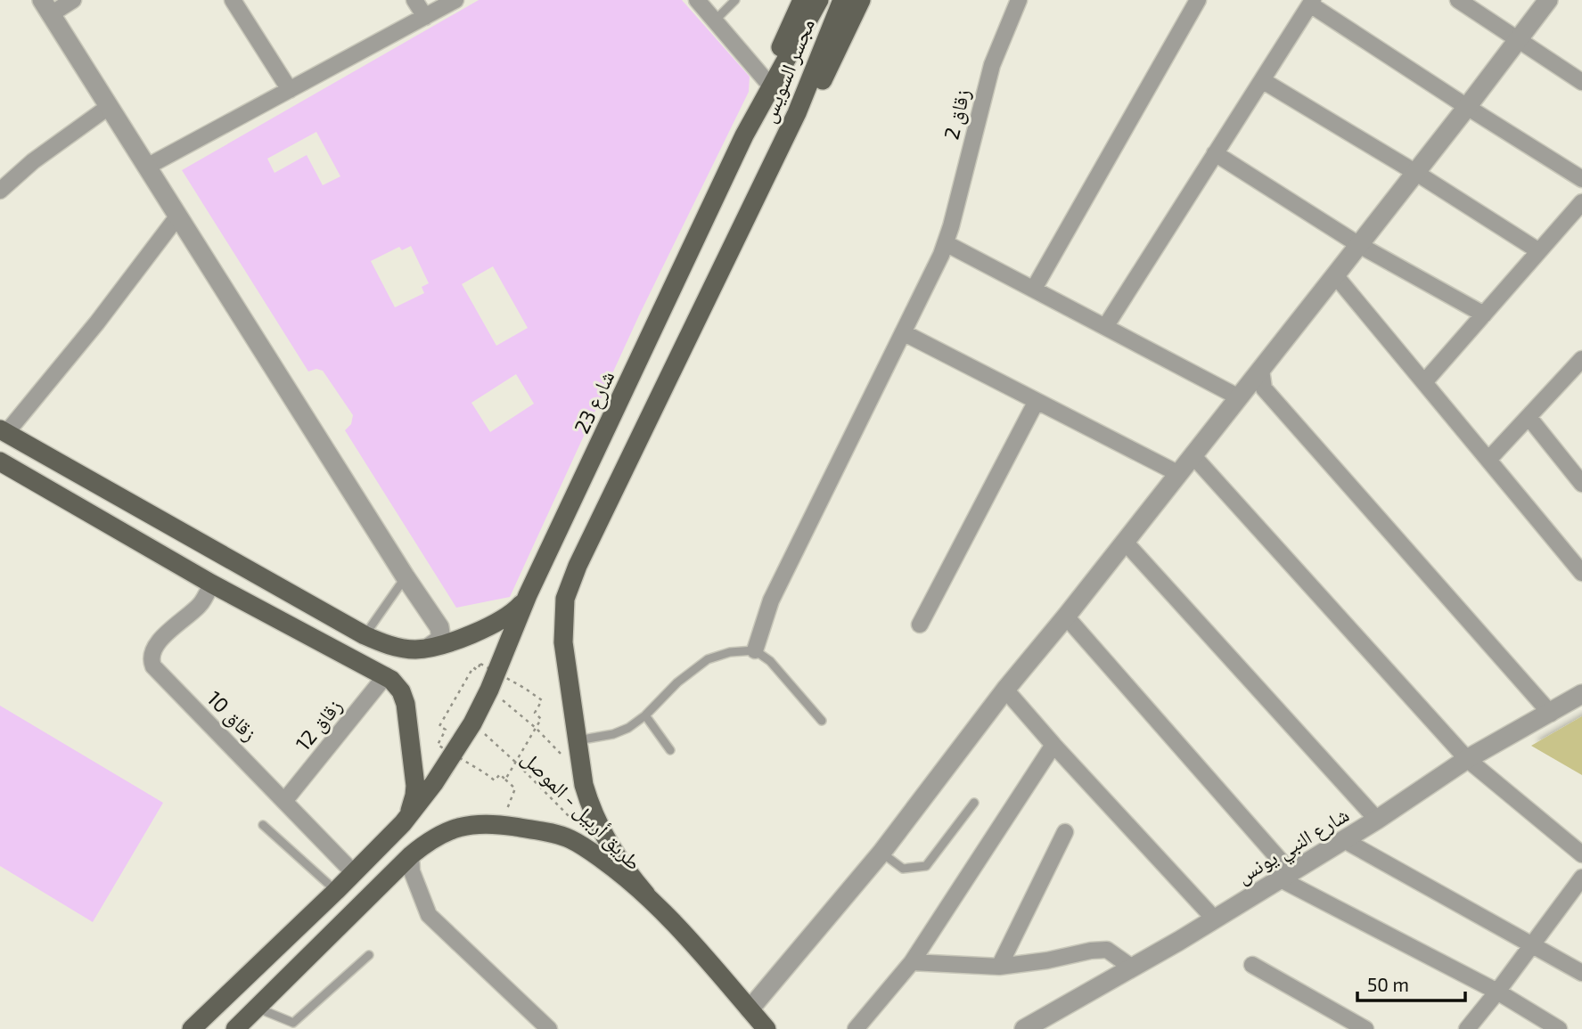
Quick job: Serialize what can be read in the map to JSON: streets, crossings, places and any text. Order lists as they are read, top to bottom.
{
  "streets": {
    "main road": ["مجسر السويس", "شارع 23"],
    "street": [
      "زقاق 2",
      "زقاق 10",
      "زقاق 12",
      "شارع النبي يونس"
    ],
    "path": ["طريق أربيل - الموصل"]
  },
  "crossings": [
    ["مجسر السويس", "شارع 23"],
    ["زقاق 10", "زقاق 12"]
  ],
  "scale_bar": "50 m"
}
